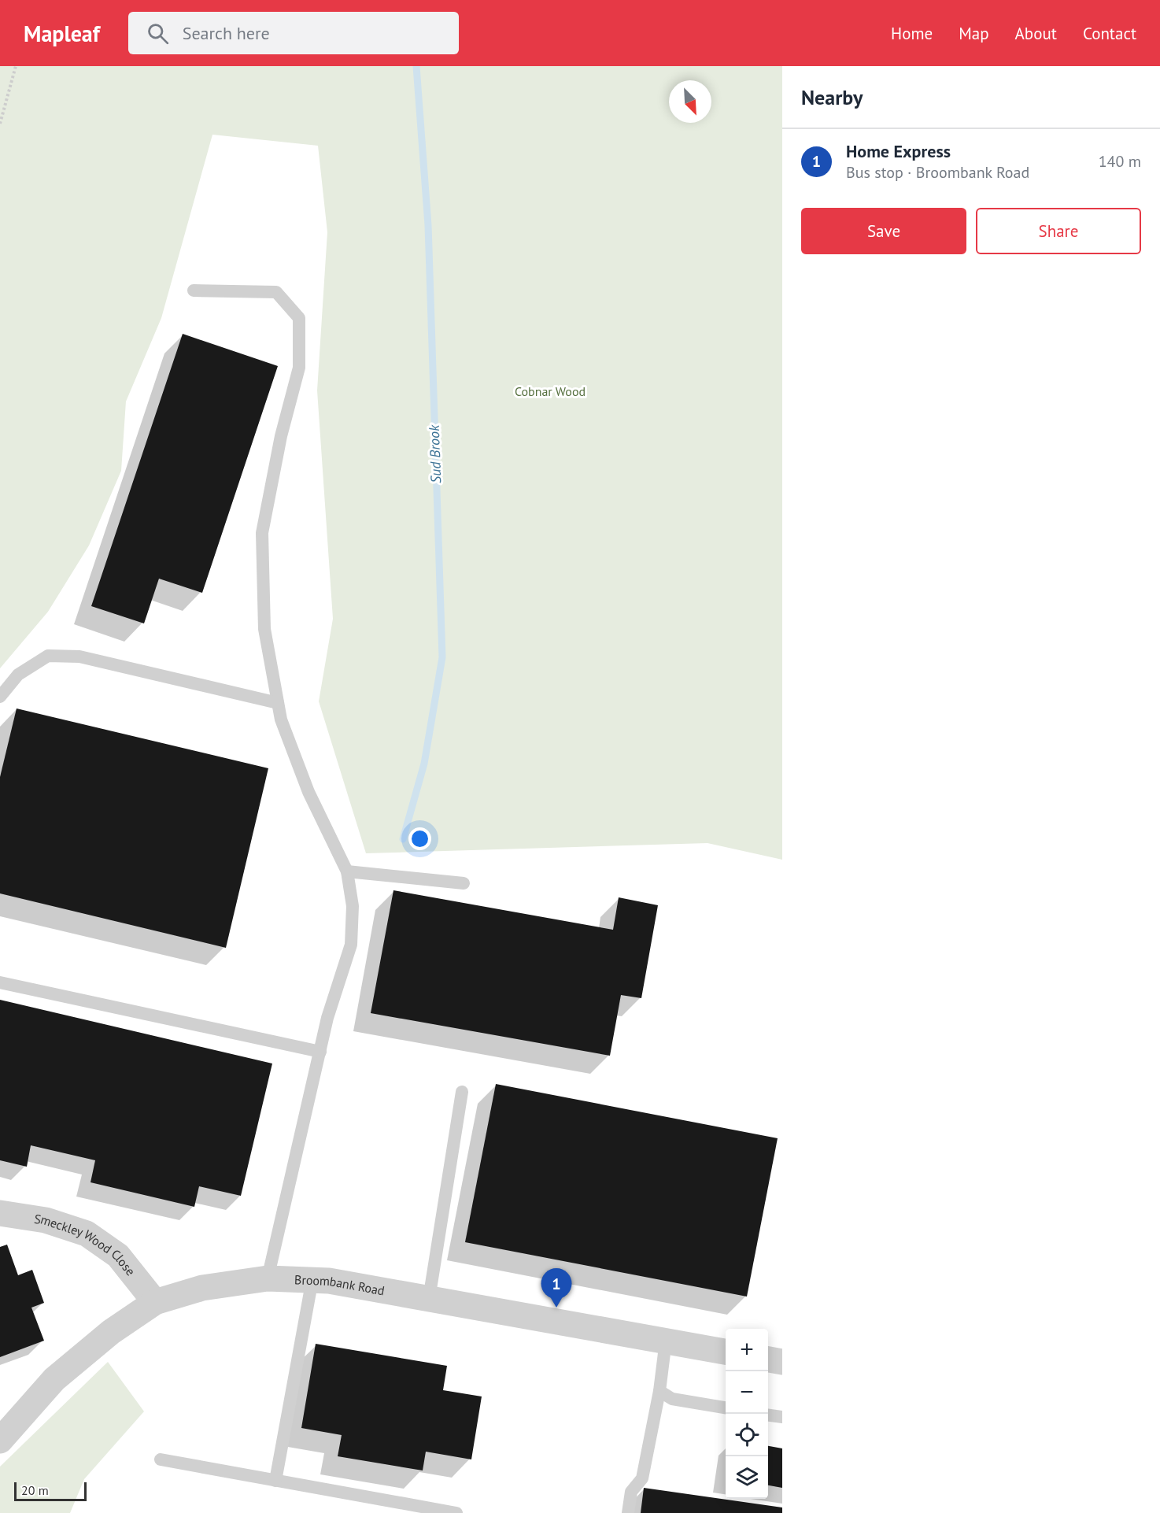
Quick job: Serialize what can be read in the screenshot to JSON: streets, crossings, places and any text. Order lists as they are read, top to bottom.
{
  "streets": {
    "street": ["Smeckley Wood Close", "Broombank Road"]
  },
  "crossings": [
    ["Smeckley Wood Close", "Broombank Road"]
  ],
  "water": ["Sud Brook"],
  "parks": ["Cobnar Wood"],
  "scale_bar": "20 m",
  "north": "bottom right",
  "page": {
    "header": "Mapleaf",
    "search": "Search here",
    "nav": [
      "Home",
      "Map",
      "About",
      "Contact"
    ],
    "heading": "Nearby",
    "list": [
      {
        "mark": "1",
        "name": "Home Express",
        "note": "Bus stop · Broombank Road",
        "value": "140 m"
      }
    ],
    "buttons": ["Save", "Share"],
    "pins": "1",
    "map_buttons": ["+", "−"],
    "scale": "20 m"
  }
}
